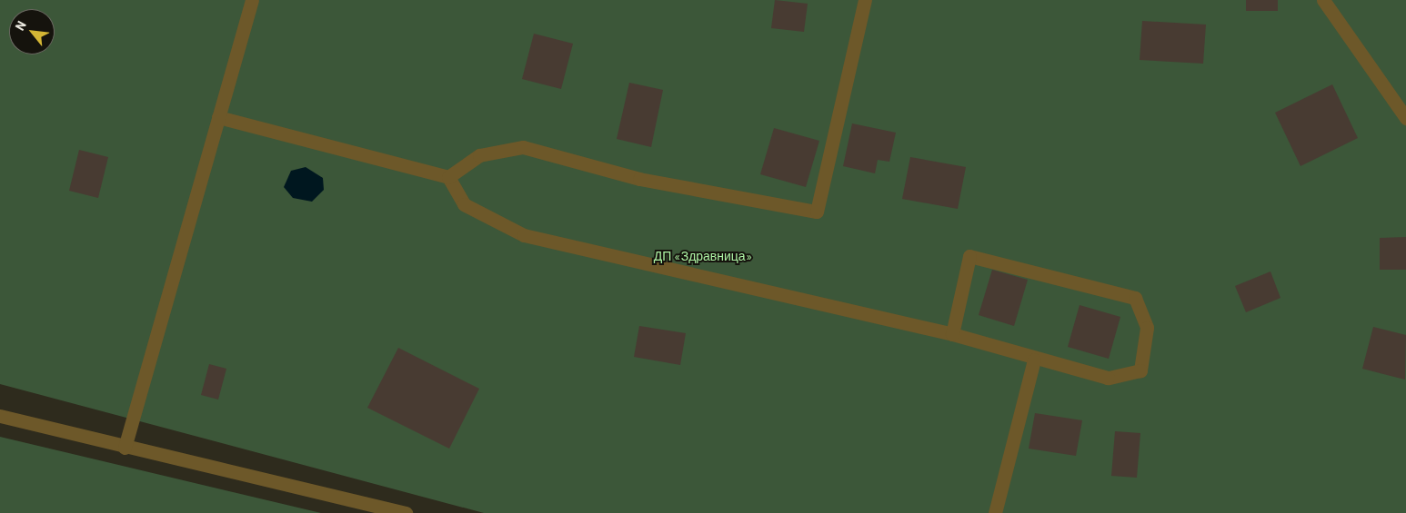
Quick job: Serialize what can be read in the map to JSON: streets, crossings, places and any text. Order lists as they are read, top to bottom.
{
  "parks": ["ДП «Здравница»"],
  "north": "top left"
}
